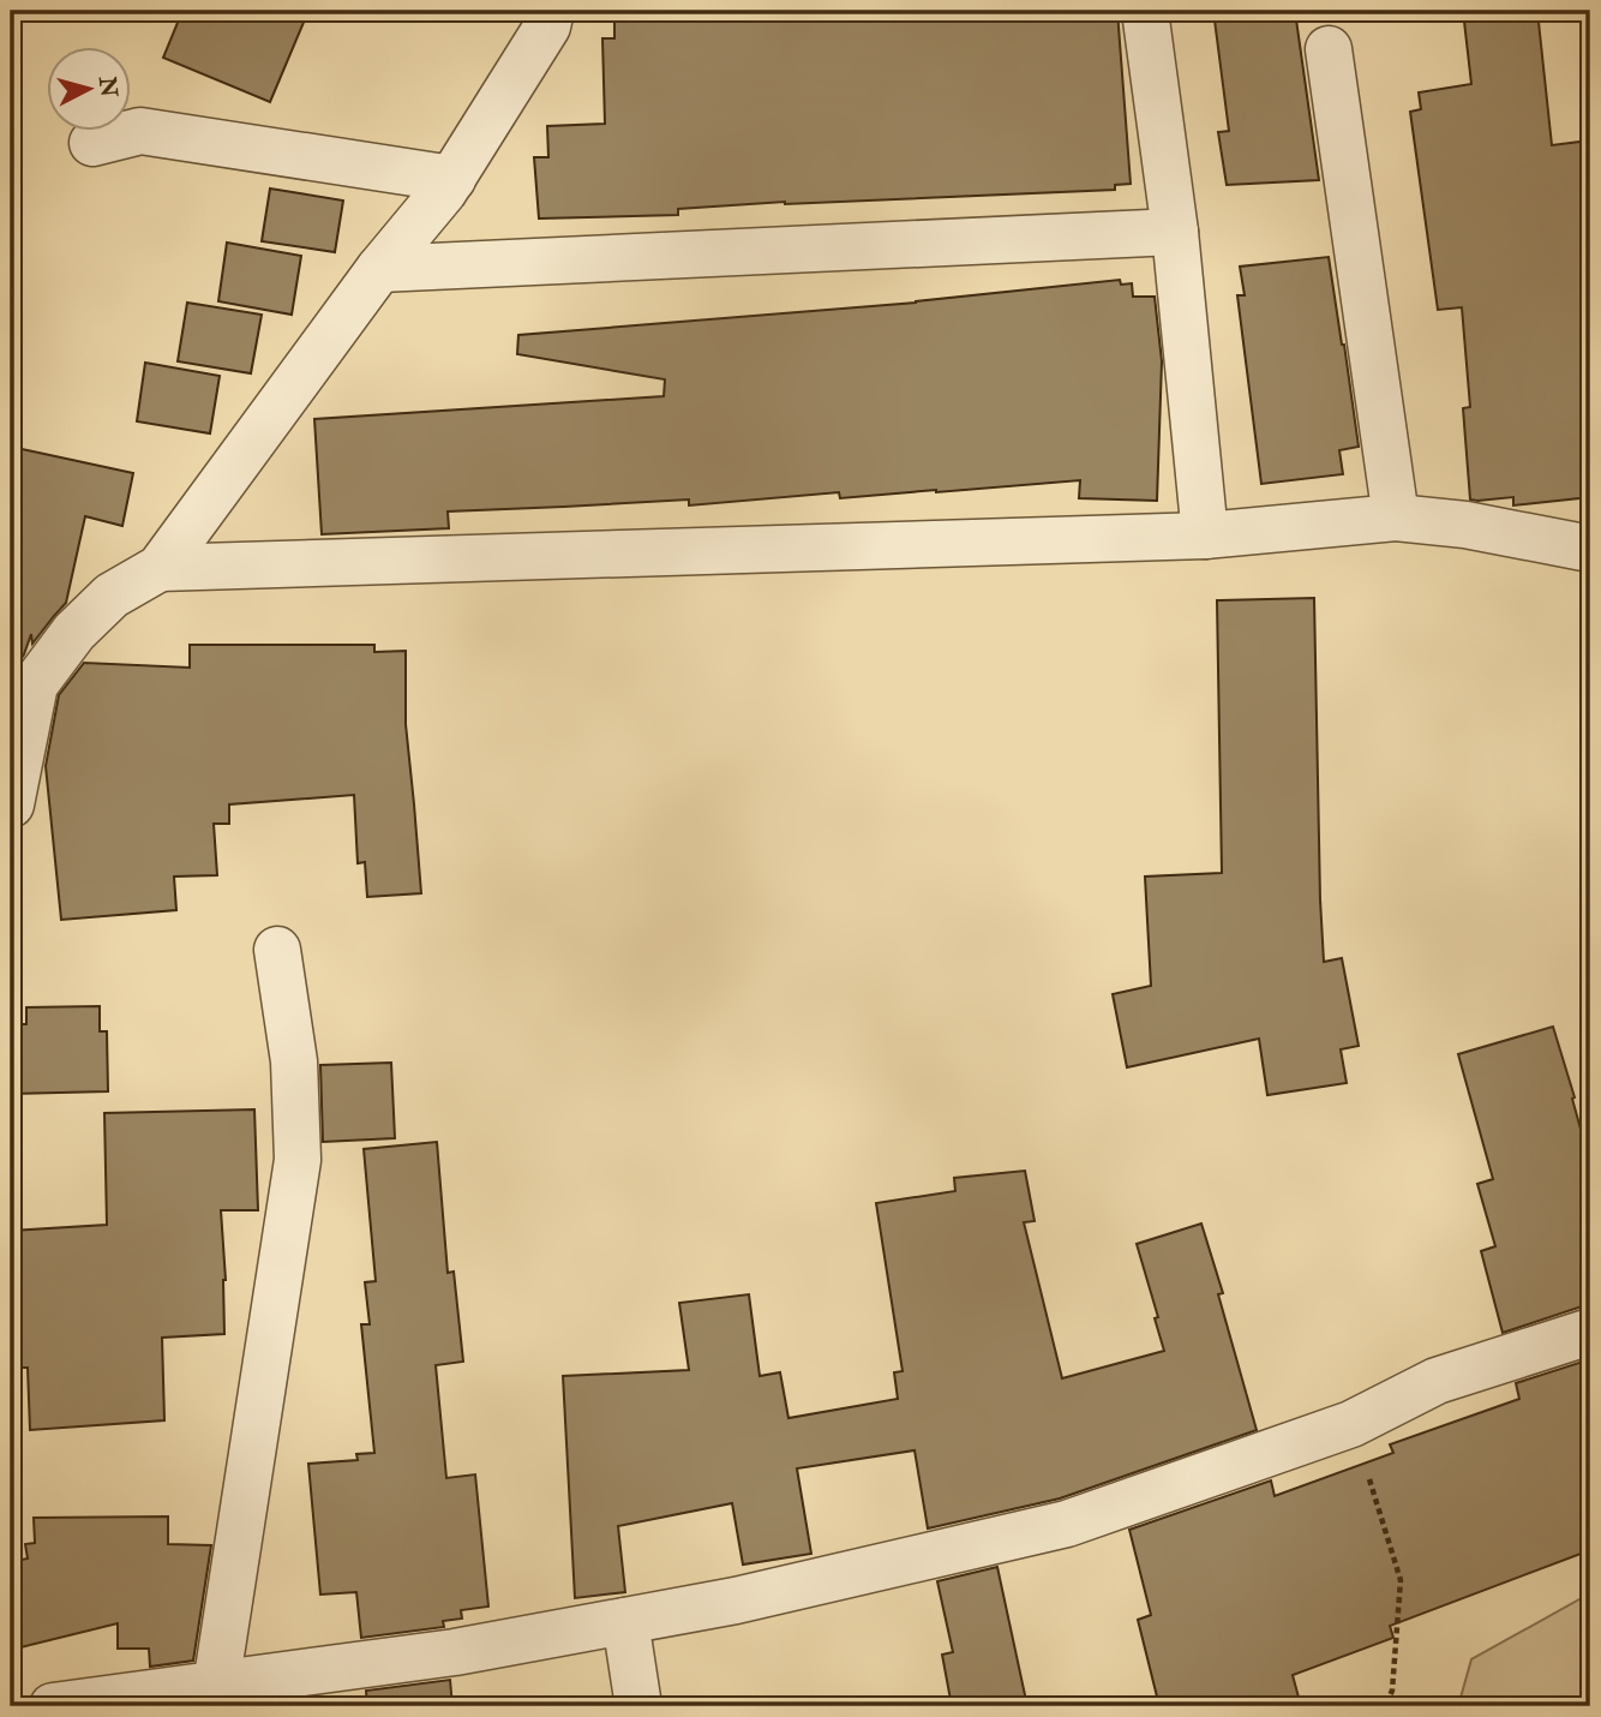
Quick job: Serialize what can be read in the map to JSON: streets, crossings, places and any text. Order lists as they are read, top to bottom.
{
  "north": "right"
}
